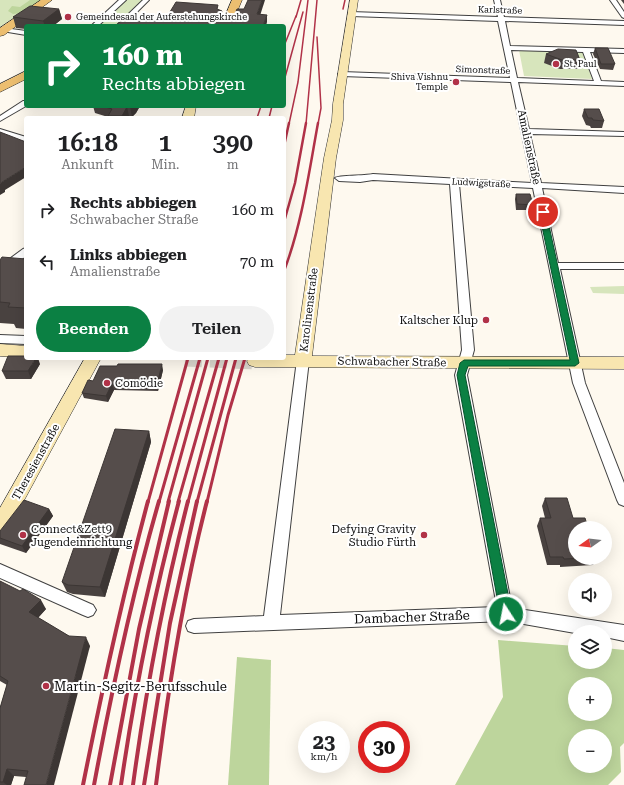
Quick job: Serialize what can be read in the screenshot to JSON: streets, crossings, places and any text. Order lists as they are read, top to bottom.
{
  "streets": {
    "street": [
      "Karlstraße",
      "Simonstraße",
      "Amalienstraße",
      "Ludwigstraße",
      "Karolinenstraße",
      "Schwabacher Straße",
      "Theresienstraße",
      "Dambacher Straße"
    ]
  },
  "crossings": [
    ["Karlstraße", "Amalienstraße"],
    ["Karlstraße", "Karolinenstraße"],
    ["Simonstraße", "Amalienstraße"],
    ["Simonstraße", "Karolinenstraße"],
    ["Amalienstraße", "Ludwigstraße"],
    ["Amalienstraße", "Schwabacher Straße"],
    ["Karolinenstraße", "Schwabacher Straße"],
    ["Karolinenstraße", "Dambacher Straße"]
  ],
  "places": [
    "Gemeindesaal der Auferstehungskirche",
    "St. Paul",
    "Shiva Vishnu Temple",
    "Kaltscher Klup",
    "Comödie",
    "Connect&Zett9 Jugendeinrichtung",
    "Defying Gravity Studio Fürth",
    "Martin-Segitz-Berufsschule"
  ],
  "north": "left",
  "page": {
    "turn": ["160 m", "Rechts abbiegen"],
    "eta": [
      "16:18",
      "Ankunft",
      "1",
      "Min.",
      "390",
      "m"
    ],
    "list": [
      {
        "name": "Rechts abbiegen",
        "note": "Schwabacher Straße",
        "value": "160 m"
      },
      {
        "name": "Links abbiegen",
        "note": "Amalienstraße",
        "value": "70 m"
      }
    ],
    "buttons": ["Beenden", "Teilen"],
    "map_buttons": ["+", "−"],
    "speed": "23 km/h",
    "limit": "30"
  }
}
